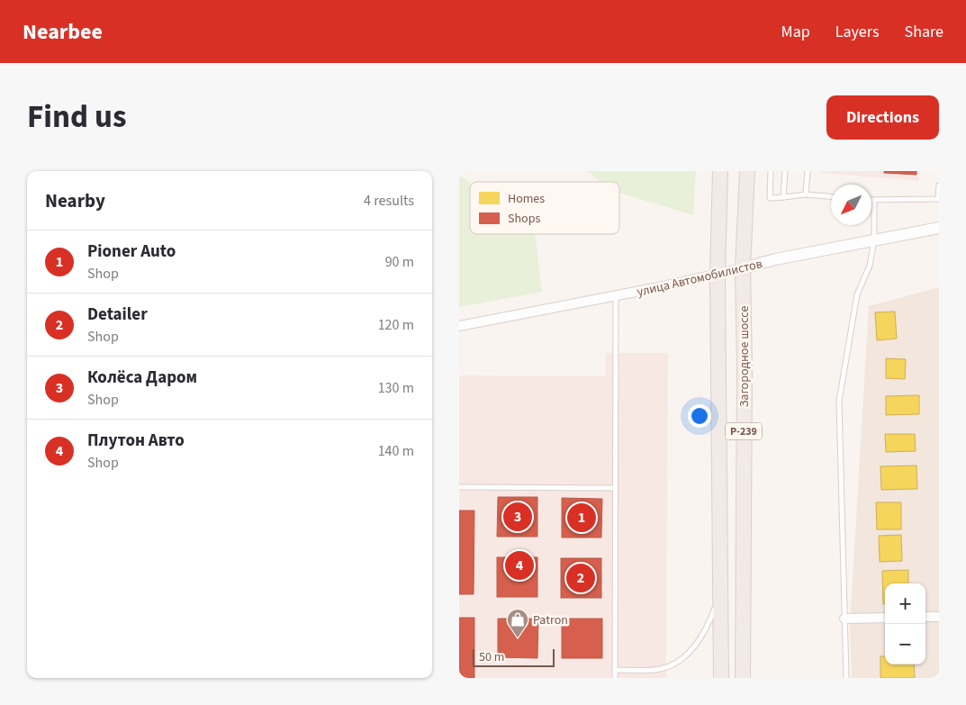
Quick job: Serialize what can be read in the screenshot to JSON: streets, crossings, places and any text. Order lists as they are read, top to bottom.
{
  "streets": {
    "highway": ["Загородное шоссе", "Р-239"],
    "street": ["улица Автомобилистов"]
  },
  "crossings": [
    ["улица Автомобилистов", "Загородное шоссе"]
  ],
  "places": {
    "shop": ["Patron"]
  },
  "legend": ["Homes", "Shops"],
  "scale_bar": "50 m",
  "north": "bottom left",
  "page": {
    "header": "Nearbee",
    "nav": ["Map", "Layers", "Share"],
    "title": "Find us",
    "buttons": "Directions",
    "heading": ["Nearby", "4 results"],
    "list": [
      {
        "mark": "1",
        "name": "Pioner Auto",
        "note": "Shop",
        "value": "90 m"
      },
      {
        "mark": "2",
        "name": "Detailer",
        "note": "Shop",
        "value": "120 m"
      },
      {
        "mark": "3",
        "name": "Колёса Даром",
        "note": "Shop",
        "value": "130 m"
      },
      {
        "mark": "4",
        "name": "Плутон Авто",
        "note": "Shop",
        "value": "140 m"
      }
    ],
    "pins": [
      "3",
      "1",
      "4",
      "2"
    ],
    "map_buttons": ["+", "−"],
    "scale": "50 m"
  }
}
